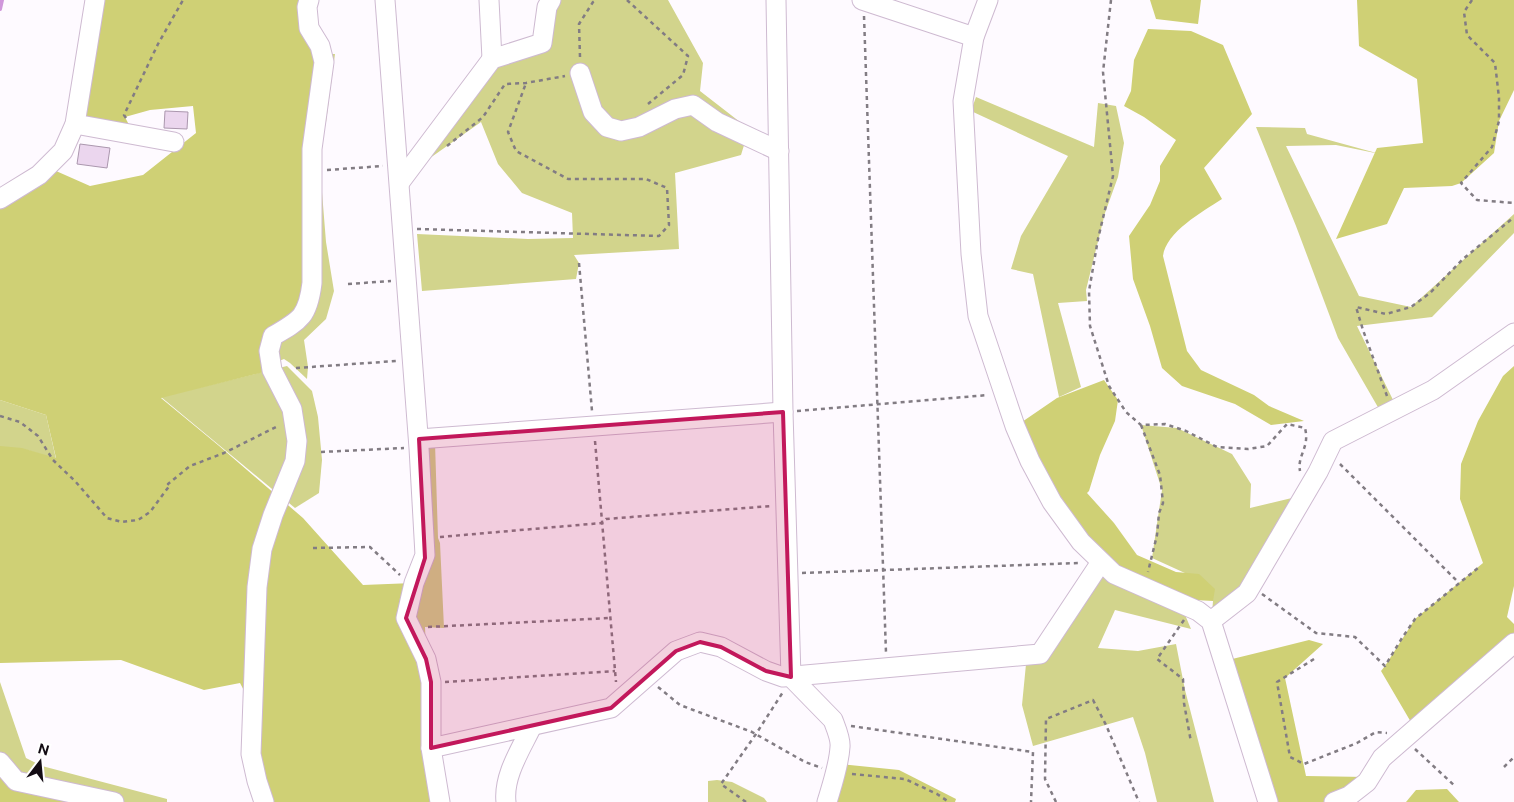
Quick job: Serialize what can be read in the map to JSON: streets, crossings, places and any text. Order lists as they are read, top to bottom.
{
  "north": "top"
}
